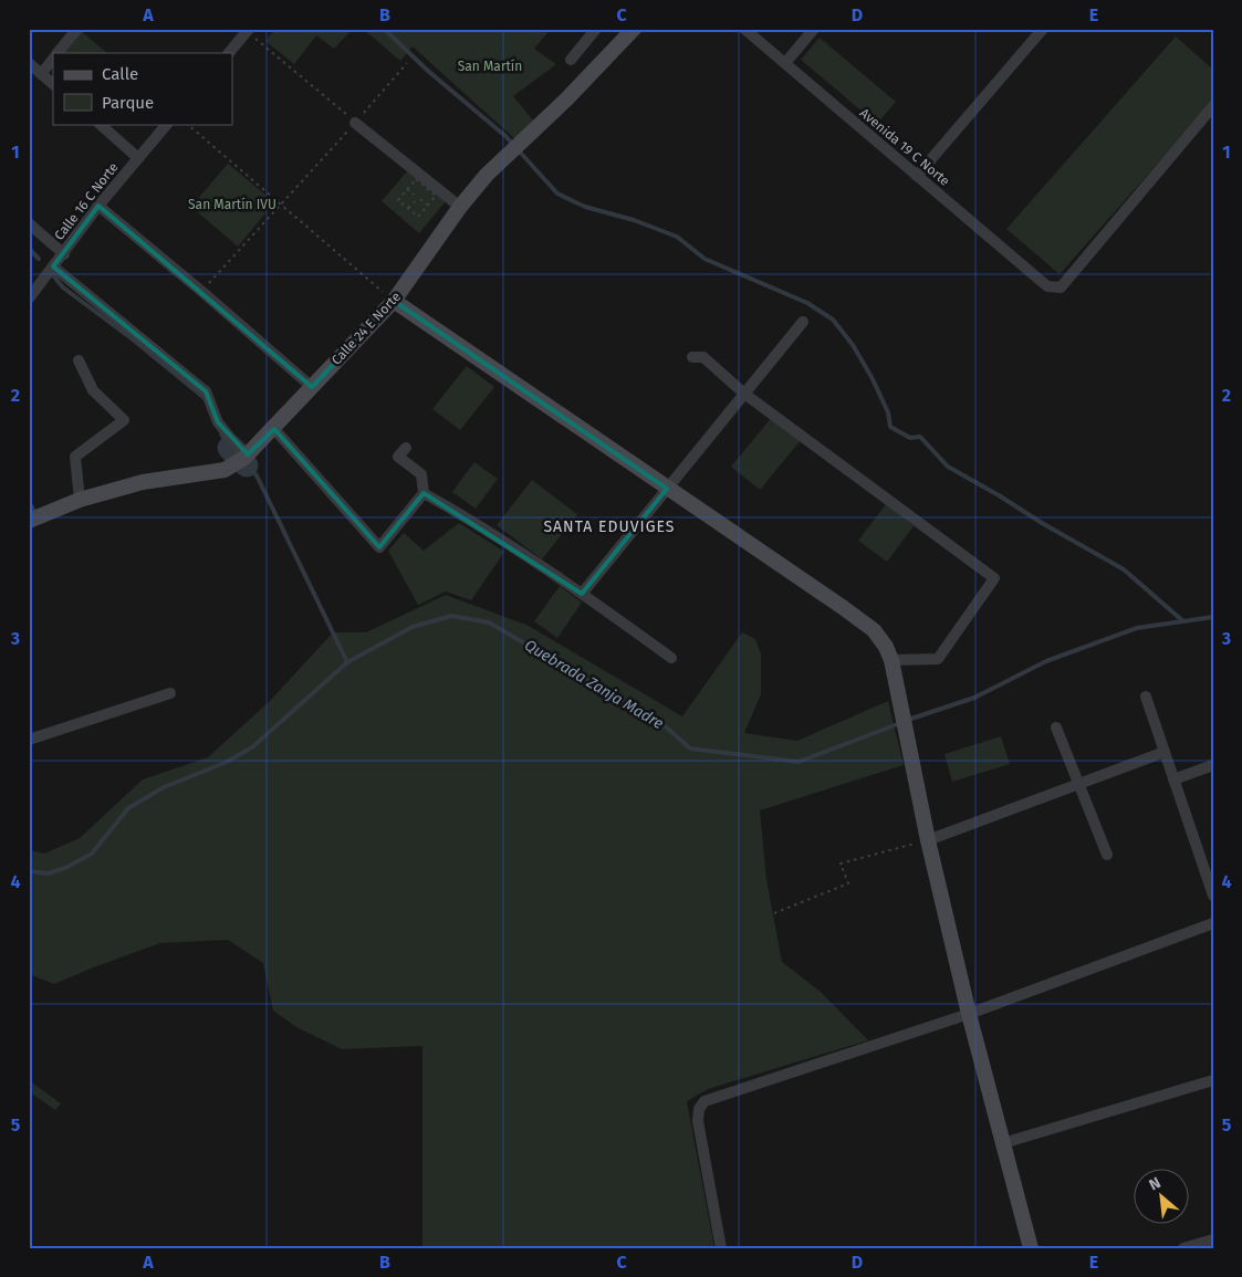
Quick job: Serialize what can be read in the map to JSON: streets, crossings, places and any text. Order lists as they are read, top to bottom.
{
  "streets": {
    "street": ["Avenida 19 C Norte", "Calle 16 C Norte", "Calle 24 E Norte"]
  },
  "districts": ["SANTA EDUVIGES"],
  "water": ["Quebrada Zanja Madre"],
  "parks": ["San Martín", "San Martín IVU"],
  "legend": ["Calle", "Parque"],
  "north": "top left",
  "grid": {
    "columns": [
      "A",
      "B",
      "C",
      "D",
      "E"
    ],
    "rows": [
      "1",
      "2",
      "3",
      "4",
      "5"
    ]
  }
}
